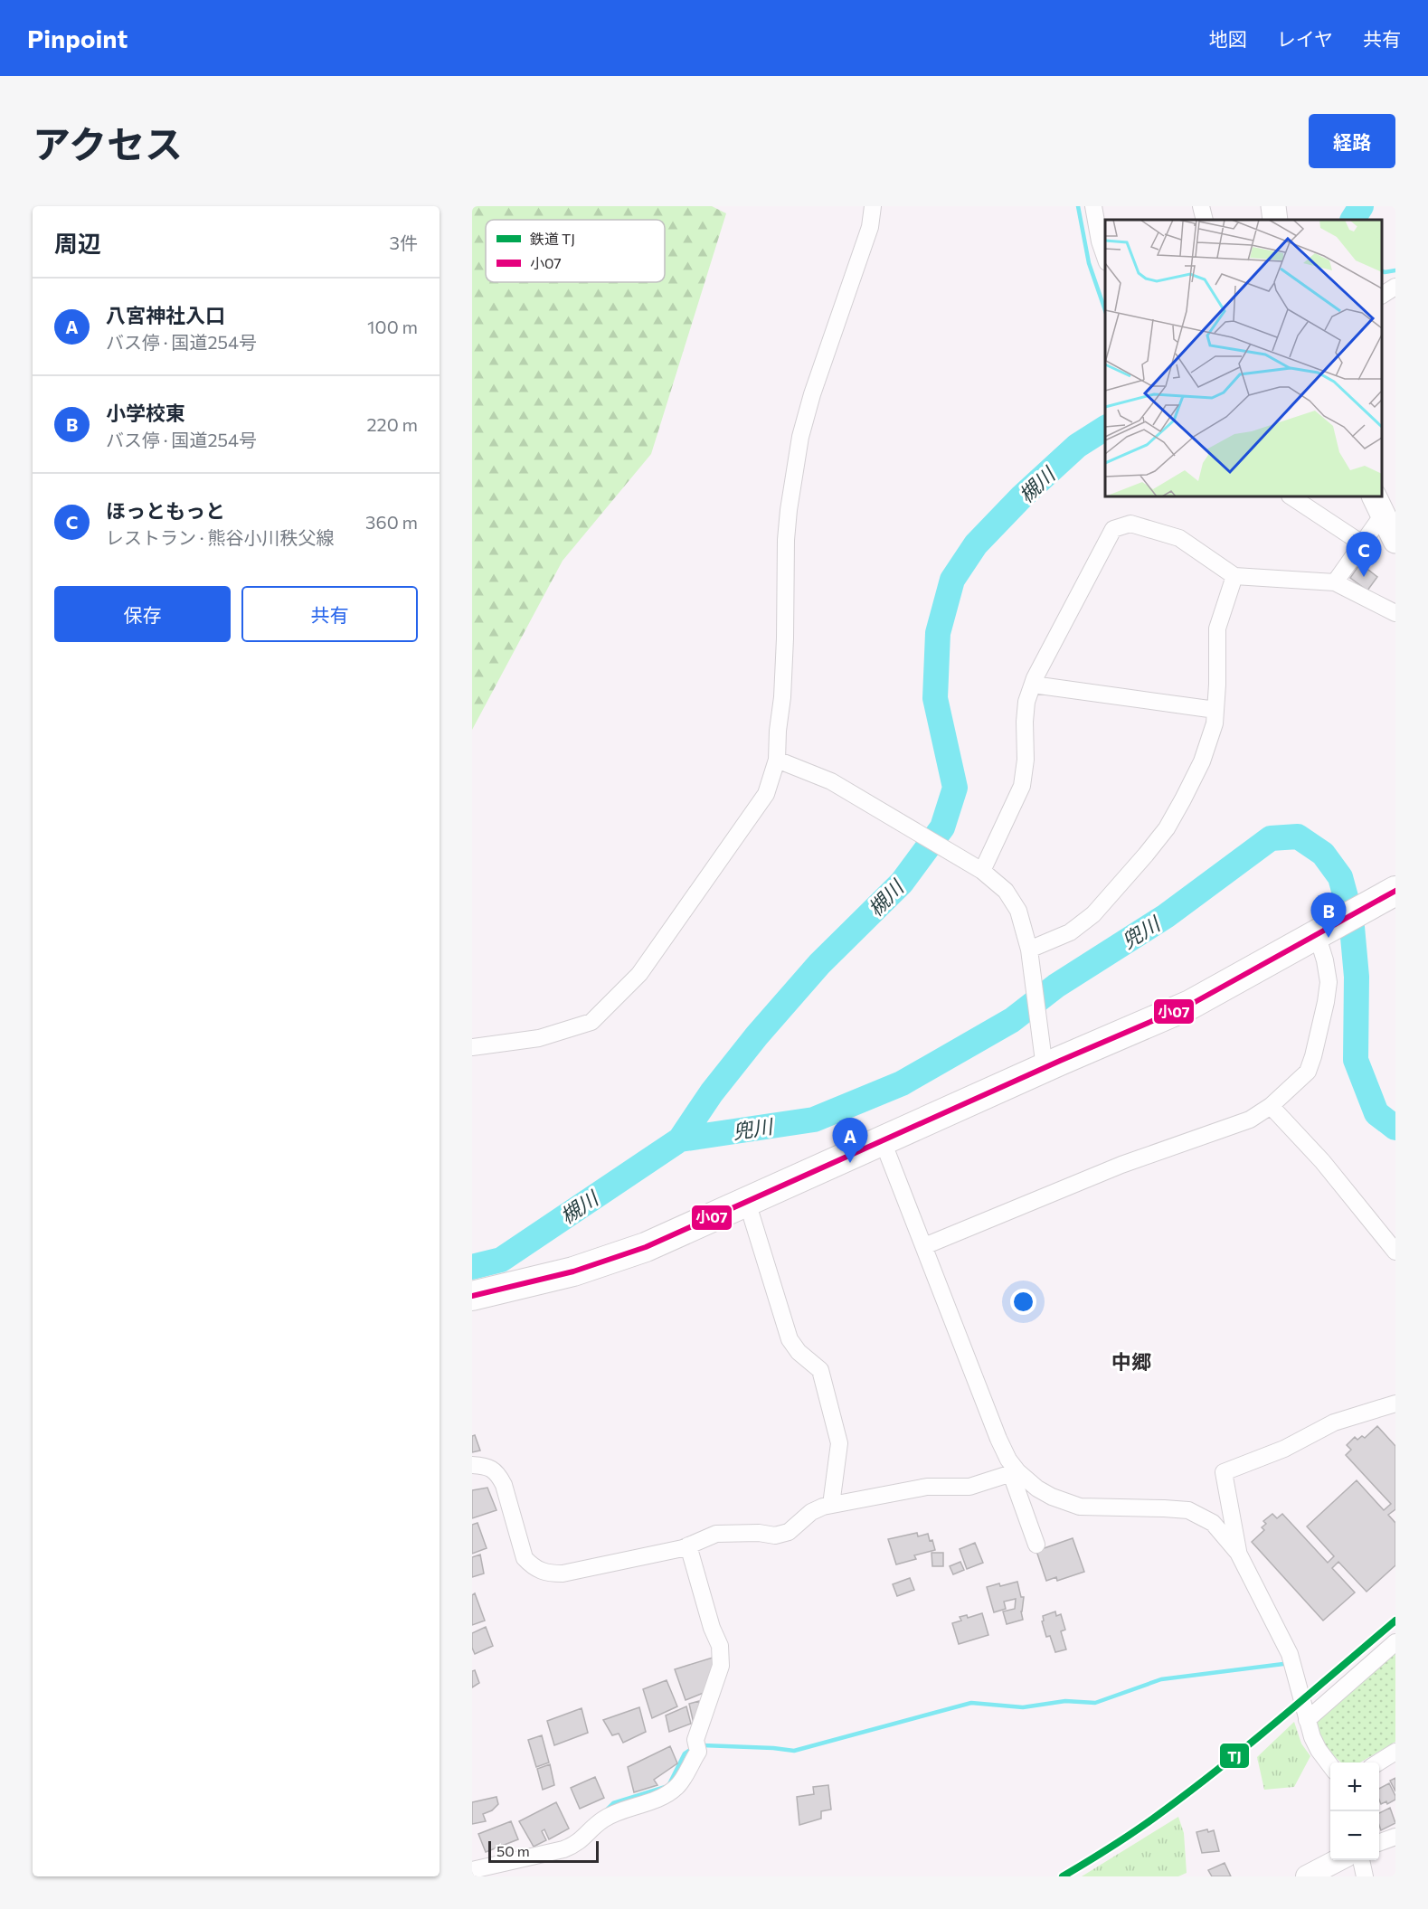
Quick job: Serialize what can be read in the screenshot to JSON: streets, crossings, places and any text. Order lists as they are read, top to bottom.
{
  "districts": ["中郷"],
  "water": ["槻川", "兜川"],
  "lines": ["transit line 小07", "rail line TJ"],
  "legend": ["鉄道 TJ", "小07"],
  "scale_bar": "50 m",
  "page": {
    "header": "Pinpoint",
    "nav": ["地図", "レイヤ", "共有"],
    "title": "アクセス",
    "buttons": [
      "経路",
      ["保存", "共有"]
    ],
    "heading": ["周辺", "3件"],
    "list": [
      {
        "mark": "A",
        "name": "八宮神社入口",
        "note": "バス停 · 国道254号",
        "value": "100 m"
      },
      {
        "mark": "B",
        "name": "小学校東",
        "note": "バス停 · 国道254号",
        "value": "220 m"
      },
      {
        "mark": "C",
        "name": "ほっともっと",
        "note": "レストラン · 熊谷小川秩父線",
        "value": "360 m"
      }
    ],
    "pins": ["C", "B", "A"],
    "map_buttons": ["+", "−"],
    "scale": "50 m"
  }
}
